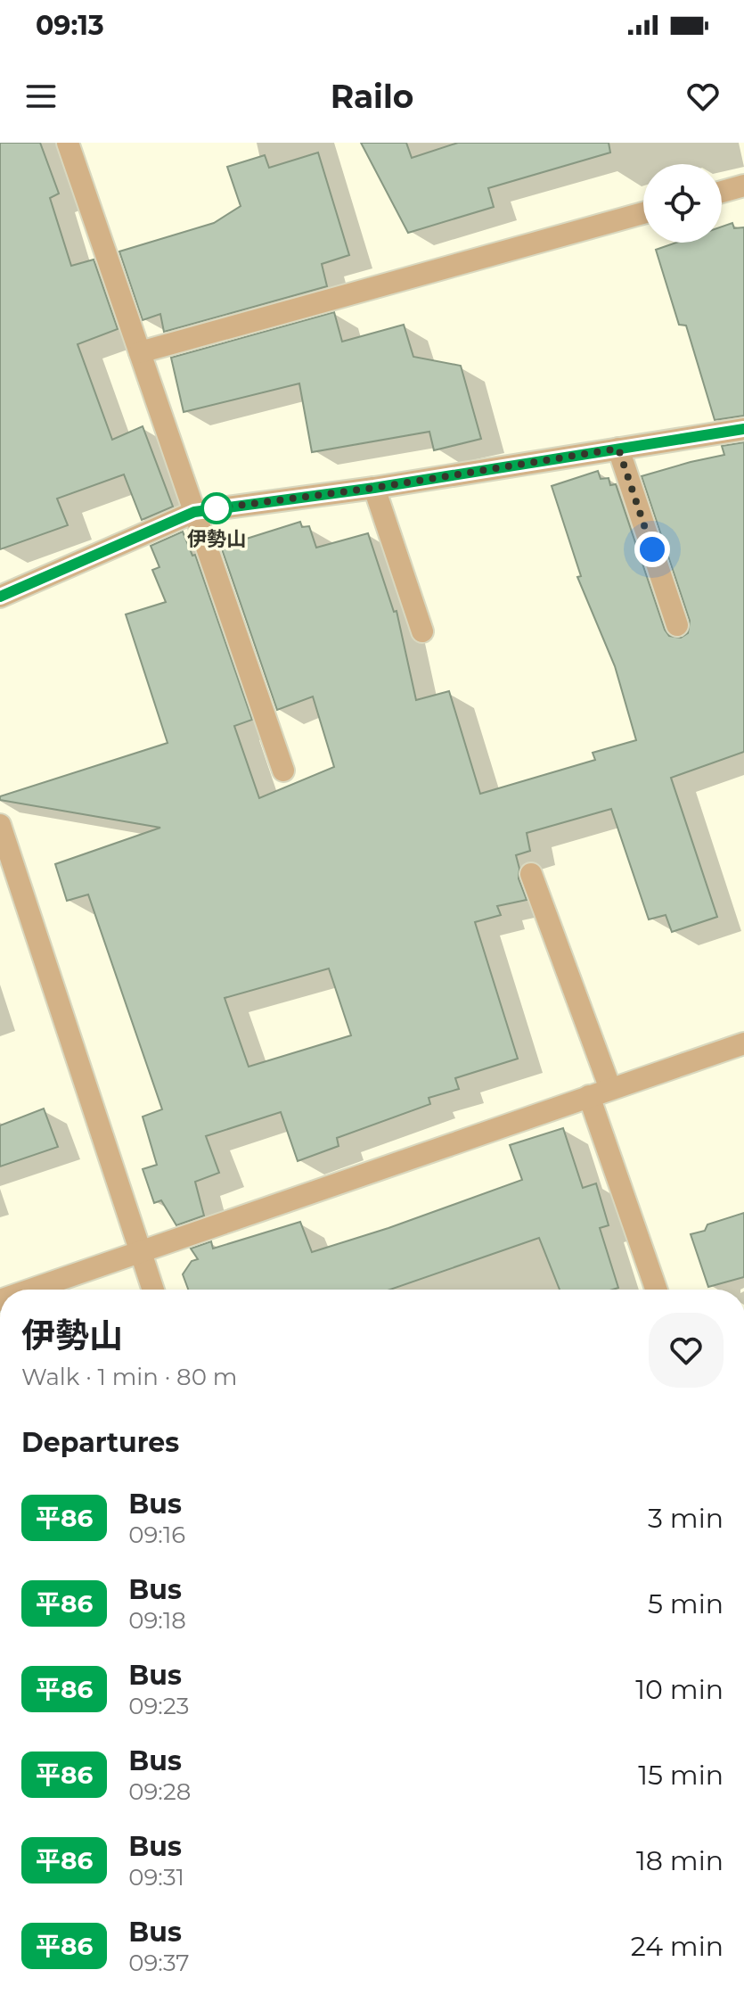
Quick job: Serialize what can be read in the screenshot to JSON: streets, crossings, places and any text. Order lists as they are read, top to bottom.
{
  "places": ["伊勢山"],
  "lines": ["bus line 平86"],
  "page": {
    "status": "09:13",
    "header": "Railo",
    "heading": [
      ["伊勢山", "Walk · 1 min · 80 m"],
      "Departures"
    ],
    "list": [
      {
        "mark": "平86",
        "name": "Bus",
        "note": "09:16",
        "value": "3 min"
      },
      {
        "mark": "平86",
        "name": "Bus",
        "note": "09:18",
        "value": "5 min"
      },
      {
        "mark": "平86",
        "name": "Bus",
        "note": "09:23",
        "value": "10 min"
      },
      {
        "mark": "平86",
        "name": "Bus",
        "note": "09:28",
        "value": "15 min"
      },
      {
        "mark": "平86",
        "name": "Bus",
        "note": "09:31",
        "value": "18 min"
      },
      {
        "mark": "平86",
        "name": "Bus",
        "note": "09:37",
        "value": "24 min"
      }
    ]
  }
}
